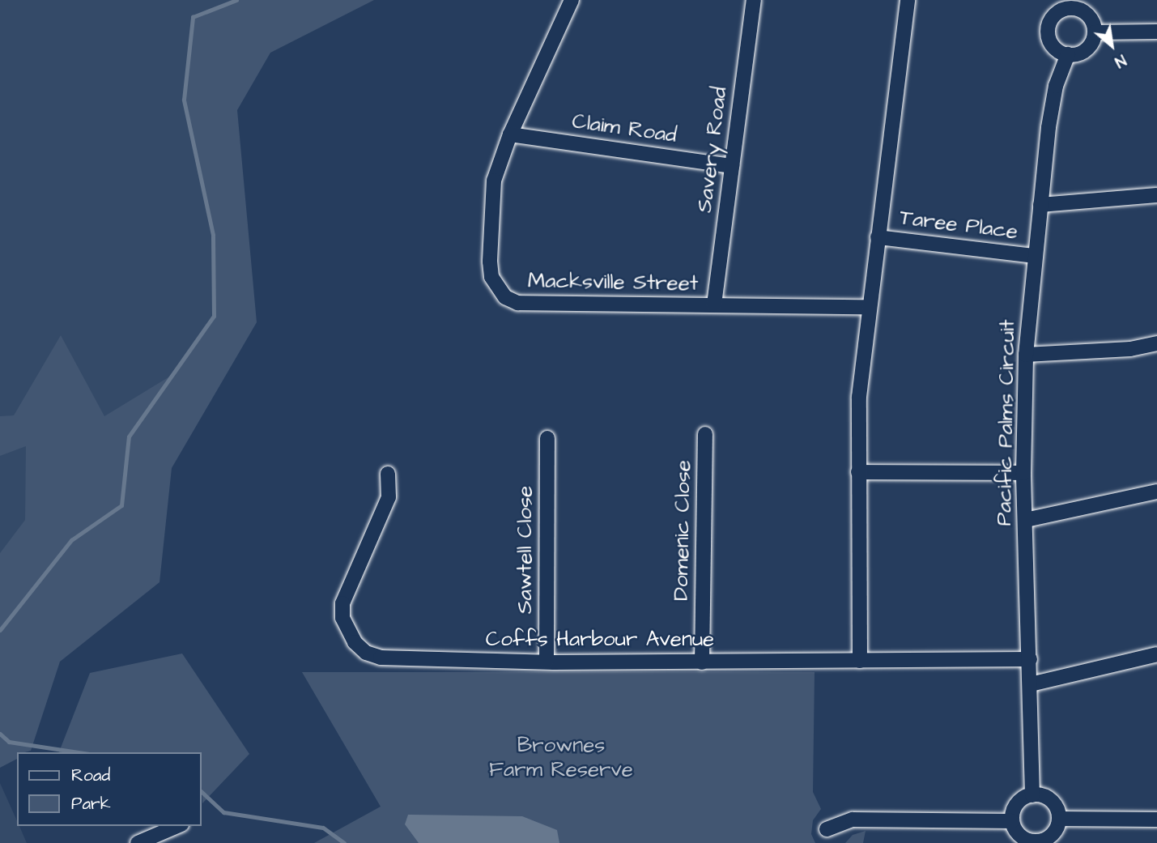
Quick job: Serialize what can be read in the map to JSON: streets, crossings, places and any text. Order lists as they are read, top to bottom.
{
  "streets": {
    "street": [
      "Claim Road",
      "Savery Road",
      "Taree Place",
      "Macksville Street",
      "Pacific Palms Circuit",
      "Domenic Close",
      "Sawtell Close",
      "Coffs Harbour Avenue"
    ]
  },
  "crossings": [
    ["Claim Road", "Savery Road"],
    ["Claim Road", "Macksville Street"],
    ["Savery Road", "Macksville Street"],
    ["Taree Place", "Pacific Palms Circuit"],
    ["Pacific Palms Circuit", "Coffs Harbour Avenue"],
    ["Domenic Close", "Coffs Harbour Avenue"],
    ["Sawtell Close", "Coffs Harbour Avenue"]
  ],
  "parks": ["Brownes Farm Reserve"],
  "legend": ["Road", "Park"],
  "north": "bottom right"
}
